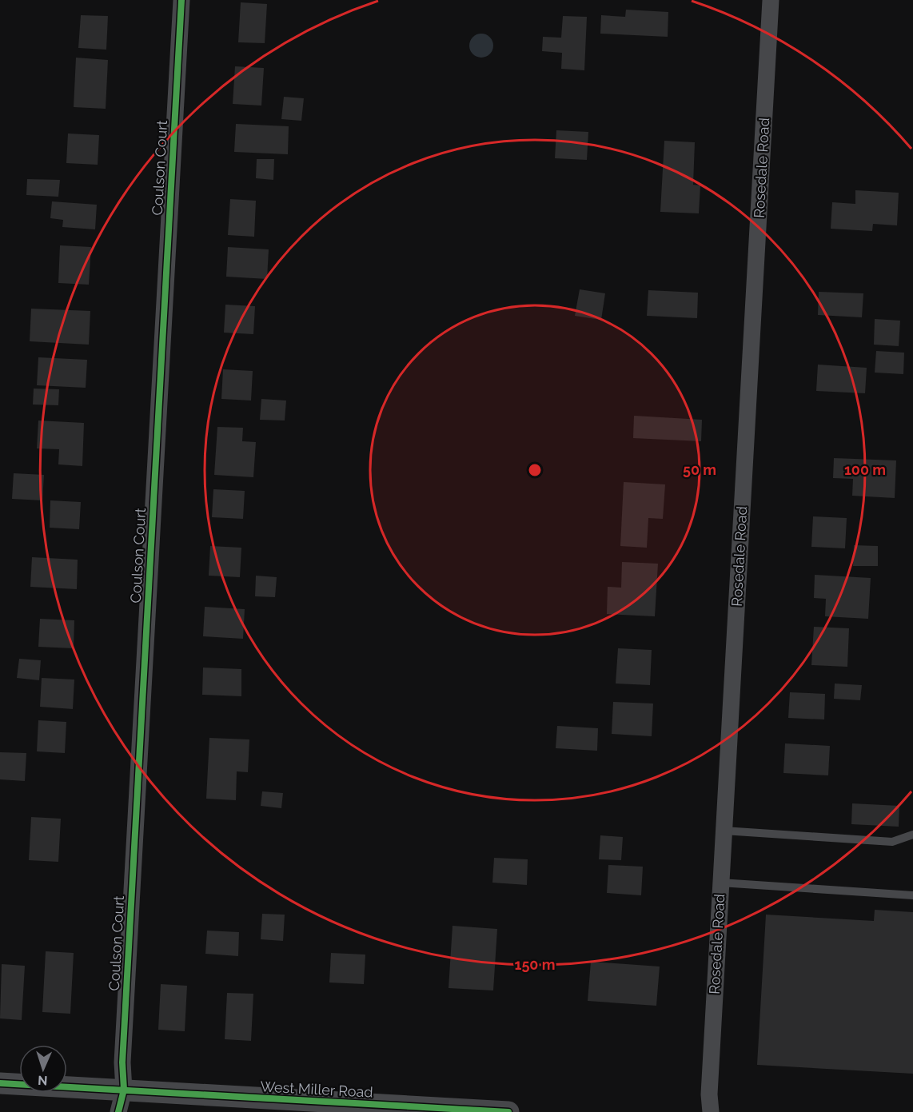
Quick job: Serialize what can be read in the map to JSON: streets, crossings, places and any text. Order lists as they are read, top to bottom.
{
  "streets": {
    "street": ["Coulson Court", "Rosedale Road", "West Miller Road"]
  },
  "crossings": [
    ["Coulson Court", "West Miller Road"]
  ],
  "north": "bottom",
  "rings": ["50 m", "100 m", "150 m"]
}
